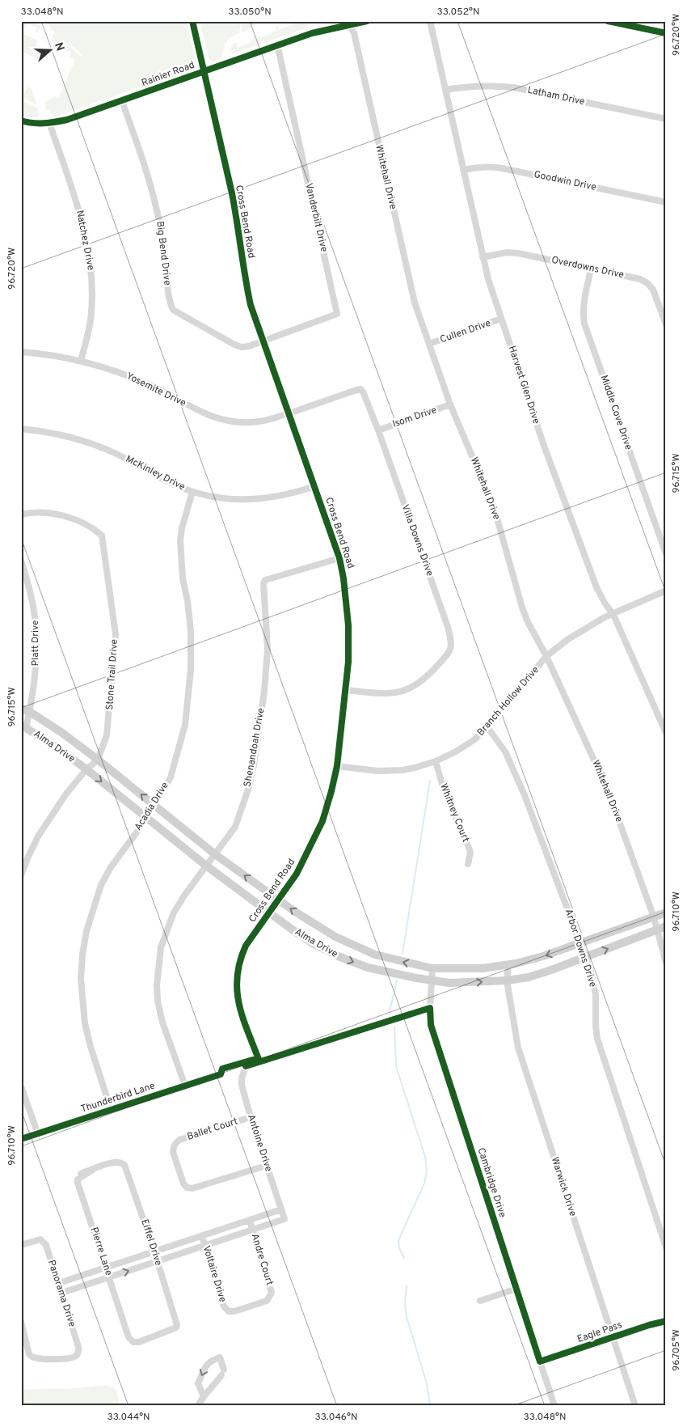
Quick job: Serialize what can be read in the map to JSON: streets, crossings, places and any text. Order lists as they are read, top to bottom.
{
  "streets": {
    "main road": ["Alma Drive"],
    "street": [
      "Rainier Road",
      "Latham Drive",
      "Whitehall Drive",
      "Goodwin Drive",
      "Vanderbilt Drive",
      "Cross Bend Road",
      "Natchez Drive",
      "Big Bend Drive",
      "Overdowns Drive",
      "Cullen Drive",
      "Harvest Glen Drive",
      "Yosemite Drive",
      "Middle Cove Drive",
      "Isom Drive",
      "McKinley Drive",
      "Villa Downs Drive",
      "Platt Drive",
      "Stone Trail Drive",
      "Branch Hollow Drive",
      "Shenandoah Drive",
      "Acadia Drive",
      "Whitney Court",
      "Arbor Downs Drive",
      "Thunderbird Lane",
      "Ballet Court",
      "Antoine Drive",
      "Cambridge Drive",
      "Warwick Drive",
      "Eiffel Drive",
      "Pierre Lane",
      "Andre Court",
      "Voltaire Drive",
      "Panorama Drive",
      "Eagle Pass"
    ]
  },
  "crossings": [
    ["Rainier Road", "Whitehall Drive"],
    ["Rainier Road", "Vanderbilt Drive"],
    ["Rainier Road", "Cross Bend Road"],
    ["Rainier Road", "Natchez Drive"],
    ["Rainier Road", "Big Bend Drive"],
    ["Latham Drive", "Harvest Glen Drive"],
    ["Whitehall Drive", "Cullen Drive"],
    ["Whitehall Drive", "Isom Drive"],
    ["Whitehall Drive", "Branch Hollow Drive"],
    ["Whitehall Drive", "Alma Drive"],
    ["Goodwin Drive", "Harvest Glen Drive"],
    ["Vanderbilt Drive", "Cross Bend Road"],
    ["Vanderbilt Drive", "Big Bend Drive"],
    ["Cross Bend Road", "Big Bend Drive"],
    ["Cross Bend Road", "Yosemite Drive"],
    ["Cross Bend Road", "McKinley Drive"],
    ["Cross Bend Road", "Villa Downs Drive"],
    ["Cross Bend Road", "Branch Hollow Drive"],
    ["Cross Bend Road", "Alma Drive"],
    ["Cross Bend Road", "Shenandoah Drive"],
    ["Cross Bend Road", "Antoine Drive"],
    ["Natchez Drive", "Yosemite Drive"],
    ["Overdowns Drive", "Harvest Glen Drive"],
    ["Overdowns Drive", "Middle Cove Drive"],
    ["Cullen Drive", "Harvest Glen Drive"],
    ["Harvest Glen Drive", "Branch Hollow Drive"],
    ["Yosemite Drive", "Villa Downs Drive"],
    ["Isom Drive", "Villa Downs Drive"],
    ["McKinley Drive", "Acadia Drive"],
    ["Platt Drive", "Alma Drive"],
    ["Stone Trail Drive", "Alma Drive"],
    ["Branch Hollow Drive", "Whitney Court"],
    ["Branch Hollow Drive", "Arbor Downs Drive"],
    ["Alma Drive", "Shenandoah Drive"],
    ["Alma Drive", "Acadia Drive"],
    ["Alma Drive", "Arbor Downs Drive"],
    ["Alma Drive", "Cambridge Drive"],
    ["Alma Drive", "Warwick Drive"],
    ["Shenandoah Drive", "Thunderbird Lane"],
    ["Acadia Drive", "Thunderbird Lane"],
    ["Ballet Court", "Antoine Drive"],
    ["Cambridge Drive", "Eagle Pass"],
    ["Warwick Drive", "Eagle Pass"],
    ["Eiffel Drive", "Pierre Lane"],
    ["Andre Court", "Voltaire Drive"]
  ],
  "north": "right",
  "coordinates": [
    "33.048°N",
    "33.050°N",
    "33.052°N",
    "96.720°W",
    "96.715°W",
    "96.710°W",
    "96.705°W",
    "33.044°N",
    "33.046°N"
  ]
}
